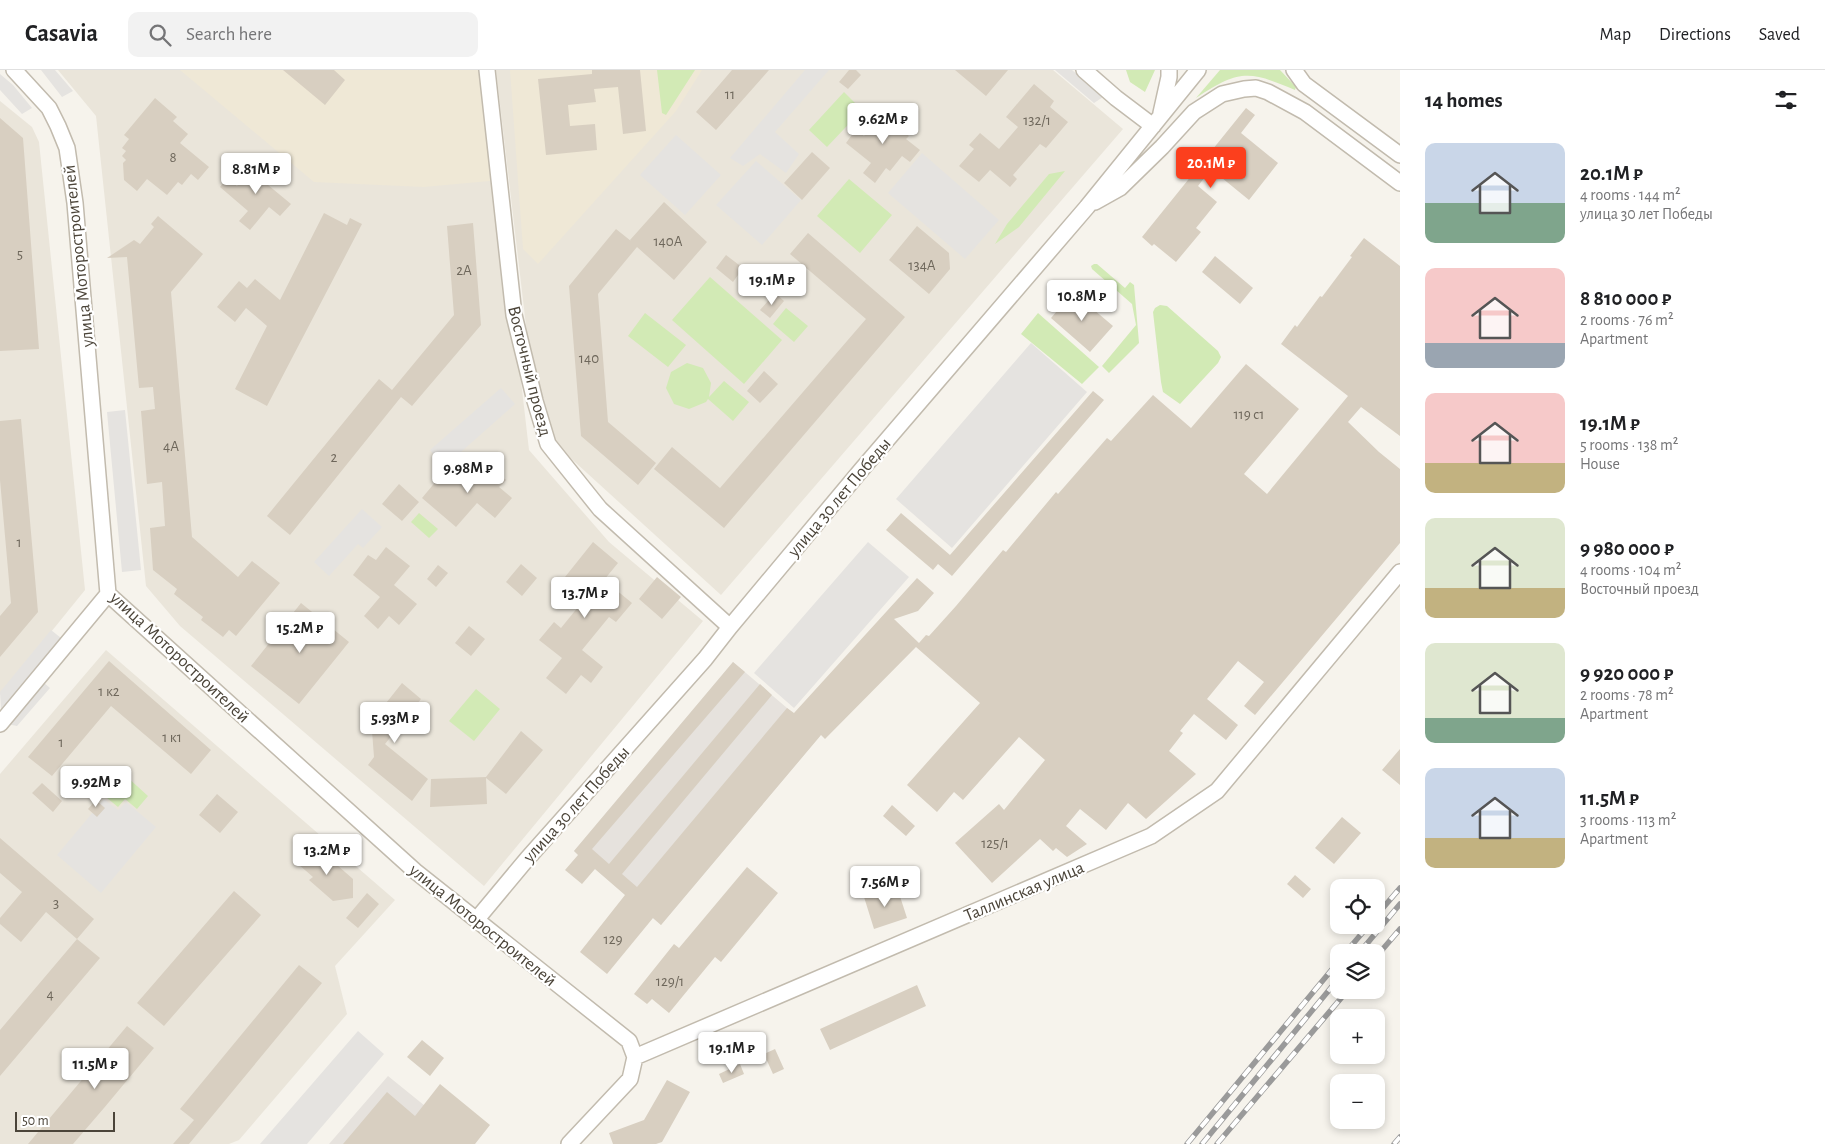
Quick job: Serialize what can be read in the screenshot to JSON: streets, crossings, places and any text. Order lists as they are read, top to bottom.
{
  "streets": {
    "street": [
      "улица Моторостроителей",
      "Восточный проезд",
      "улица 30 лет Победы",
      "Таллинская улица"
    ]
  },
  "crossings": [
    ["улица Моторостроителей", "улица 30 лет Победы"],
    ["улица Моторостроителей", "Таллинская улица"],
    ["Восточный проезд", "улица 30 лет Победы"]
  ],
  "house_numbers": [
    "11",
    "132/1",
    "8",
    "140А",
    "5",
    "134А",
    "2А",
    "140",
    "119 с1",
    "4А",
    "2",
    "1",
    "1 к2",
    "1 к1",
    "1",
    "125/1",
    "3",
    "129",
    "129/1",
    "4"
  ],
  "scale_bar": "50 m",
  "page": {
    "header": "Casavia",
    "search": "Search here",
    "nav": ["Map", "Directions", "Saved"],
    "heading": "14 homes",
    "price": [
      "9.62M ₽",
      "20.1M ₽",
      "8.81M ₽",
      "19.1M ₽",
      "10.8M ₽",
      "9.98M ₽",
      "13.7M ₽",
      "15.2M ₽",
      "5.93M ₽",
      "9.92M ₽",
      "13.2M ₽",
      "7.56M ₽",
      "19.1M ₽",
      "11.5M ₽"
    ],
    "list": [
      {
        "name": "20.1M ₽",
        "note": "4 rooms · 144 m² · улица 30 лет Победы"
      },
      {
        "name": "8 810 000 ₽",
        "note": "2 rooms · 76 m² · Apartment"
      },
      {
        "name": "19.1M ₽",
        "note": "5 rooms · 138 m² · House"
      },
      {
        "name": "9 980 000 ₽",
        "note": "4 rooms · 104 m² · Восточный проезд"
      },
      {
        "name": "9 920 000 ₽",
        "note": "2 rooms · 78 m² · Apartment"
      },
      {
        "name": "11.5M ₽",
        "note": "3 rooms · 113 m² · Apartment"
      }
    ],
    "map_buttons": ["+", "−"],
    "scale": "50 m"
  }
}
